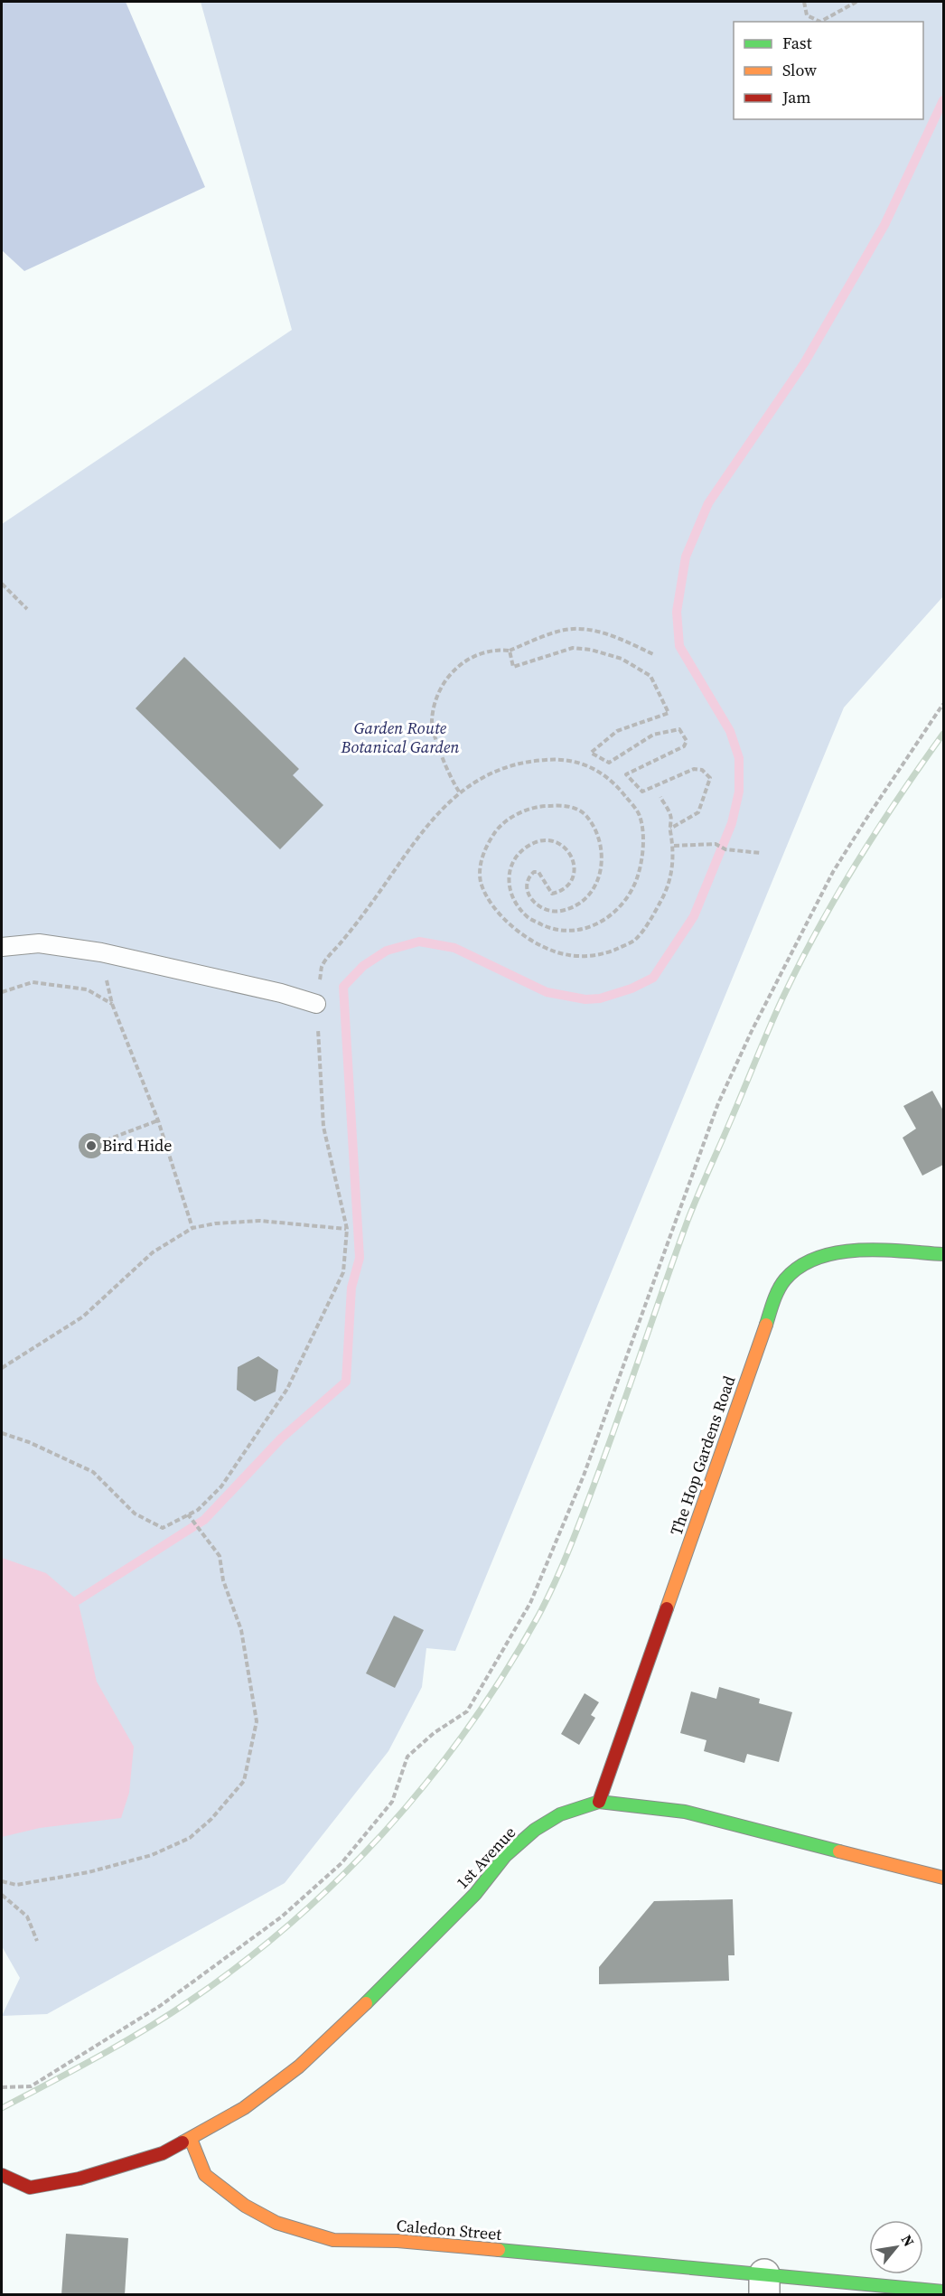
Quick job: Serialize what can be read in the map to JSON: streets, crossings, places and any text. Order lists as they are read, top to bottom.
{
  "streets": {
    "street": ["The Hop Gardens Road", "1st Avenue", "Caledon Street"]
  },
  "crossings": [
    ["The Hop Gardens Road", "1st Avenue"],
    ["1st Avenue", "Caledon Street"]
  ],
  "parks": ["Garden Route Botanical Garden"],
  "places": ["Bird Hide"],
  "legend": ["Fast", "Slow", "Jam"],
  "north": "top right"
}
